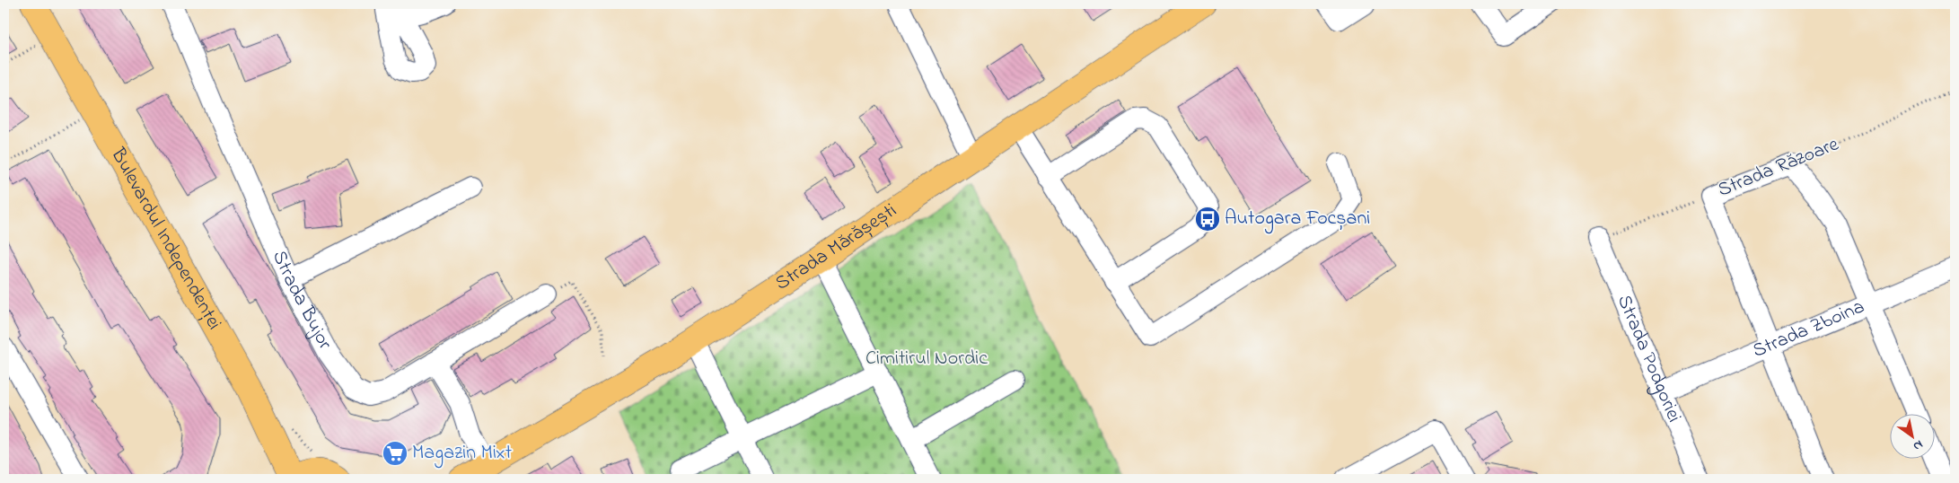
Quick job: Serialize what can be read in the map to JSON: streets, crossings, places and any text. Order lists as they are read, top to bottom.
{
  "streets": {
    "main road": ["Bulevardul Independenței", "Strada Mărășești"],
    "street": [
      "Strada Răzoare",
      "Strada Bujor",
      "Strada Zboina",
      "Strada Podgoriei"
    ]
  },
  "crossings": [
    ["Strada Răzoare", "Strada Podgoriei"],
    ["Strada Zboina", "Strada Podgoriei"]
  ],
  "parks": ["Cimitirul Nordic"],
  "places": {
    "bus stop": ["Autogara Focșani"],
    "supermarket": ["Magazin Mixt"]
  },
  "north": "bottom right"
}
